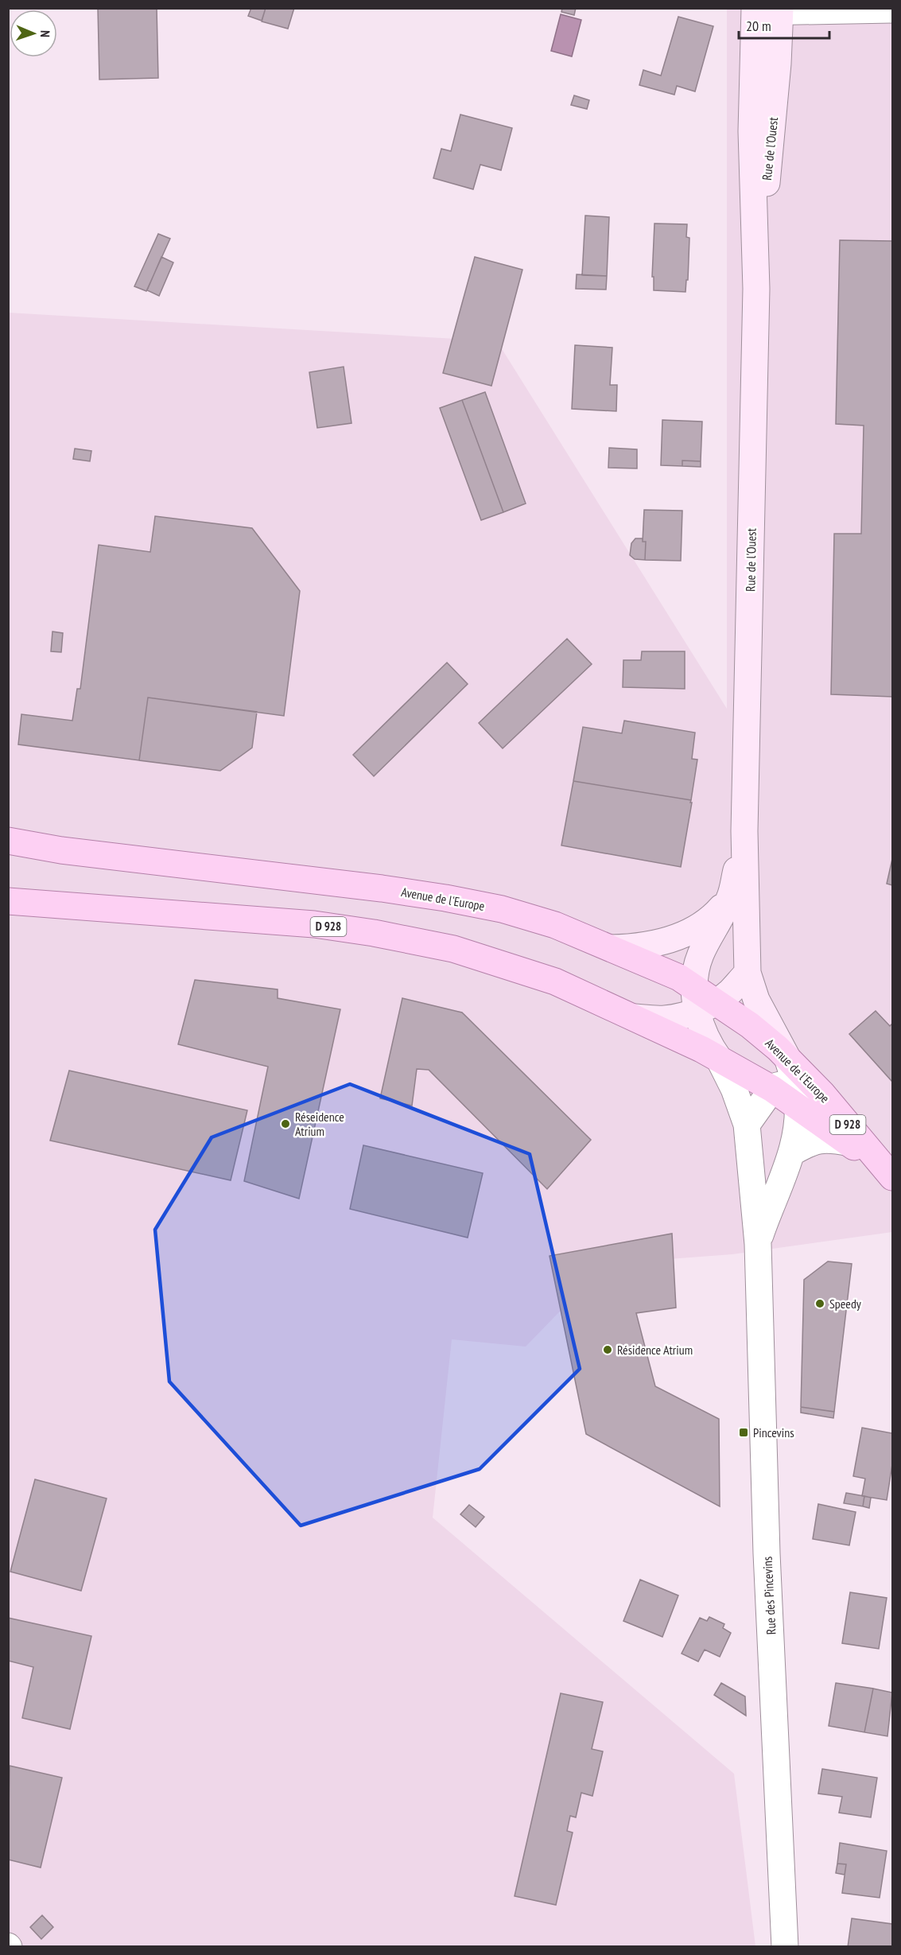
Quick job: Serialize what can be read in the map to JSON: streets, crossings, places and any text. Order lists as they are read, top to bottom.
{
  "streets": {
    "main road": ["Rue de l'Ouest", "Avenue de l'Europe", "D 928"],
    "street": ["Rue des Pincevins"]
  },
  "crossings": [
    ["Avenue de l'Europe", "Rue des Pincevins"]
  ],
  "places": {
    "other": ["Réseidence Atrium", "Speedy", "Résidence Atrium"],
    "transit": ["Pincevins"]
  },
  "scale_bar": "20 m",
  "north": "right"
}
